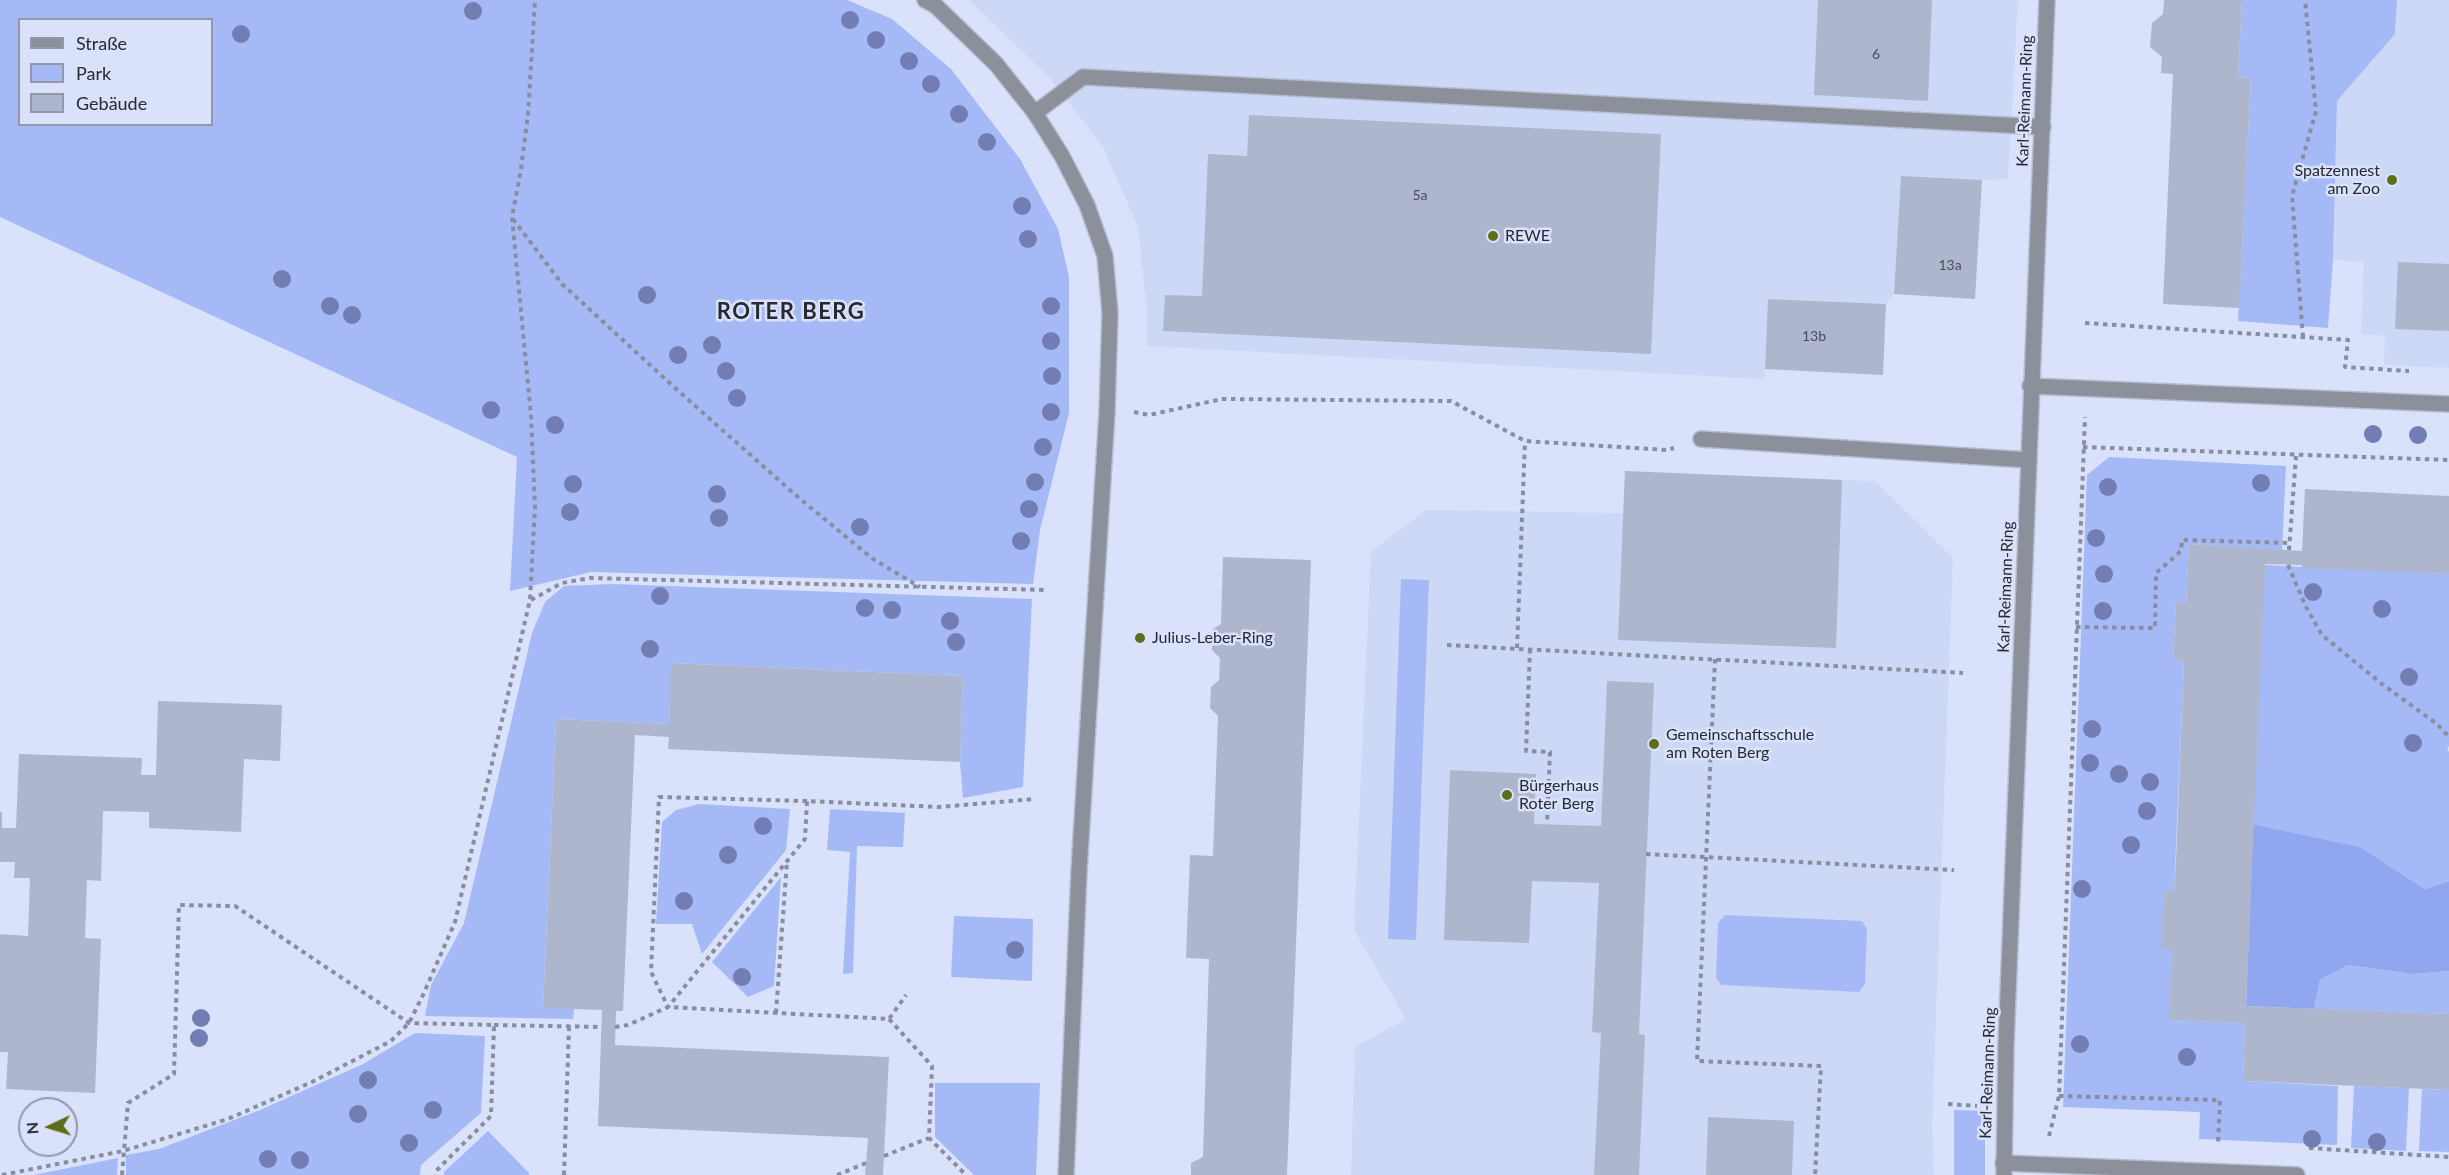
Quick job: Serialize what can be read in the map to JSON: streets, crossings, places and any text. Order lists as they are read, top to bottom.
{
  "streets": {
    "street": ["Karl-Reimann-Ring"]
  },
  "districts": ["ROTER BERG"],
  "places": [
    "Spatzennest am Zoo",
    "REWE",
    "Julius-Leber-Ring",
    "Gemeinschaftsschule am Roten Berg",
    "Bürgerhaus Roter Berg"
  ],
  "house_numbers": [
    "6",
    "5a",
    "13a",
    "13b"
  ],
  "legend": ["Straße", "Park", "Gebäude"],
  "north": "left"
}
